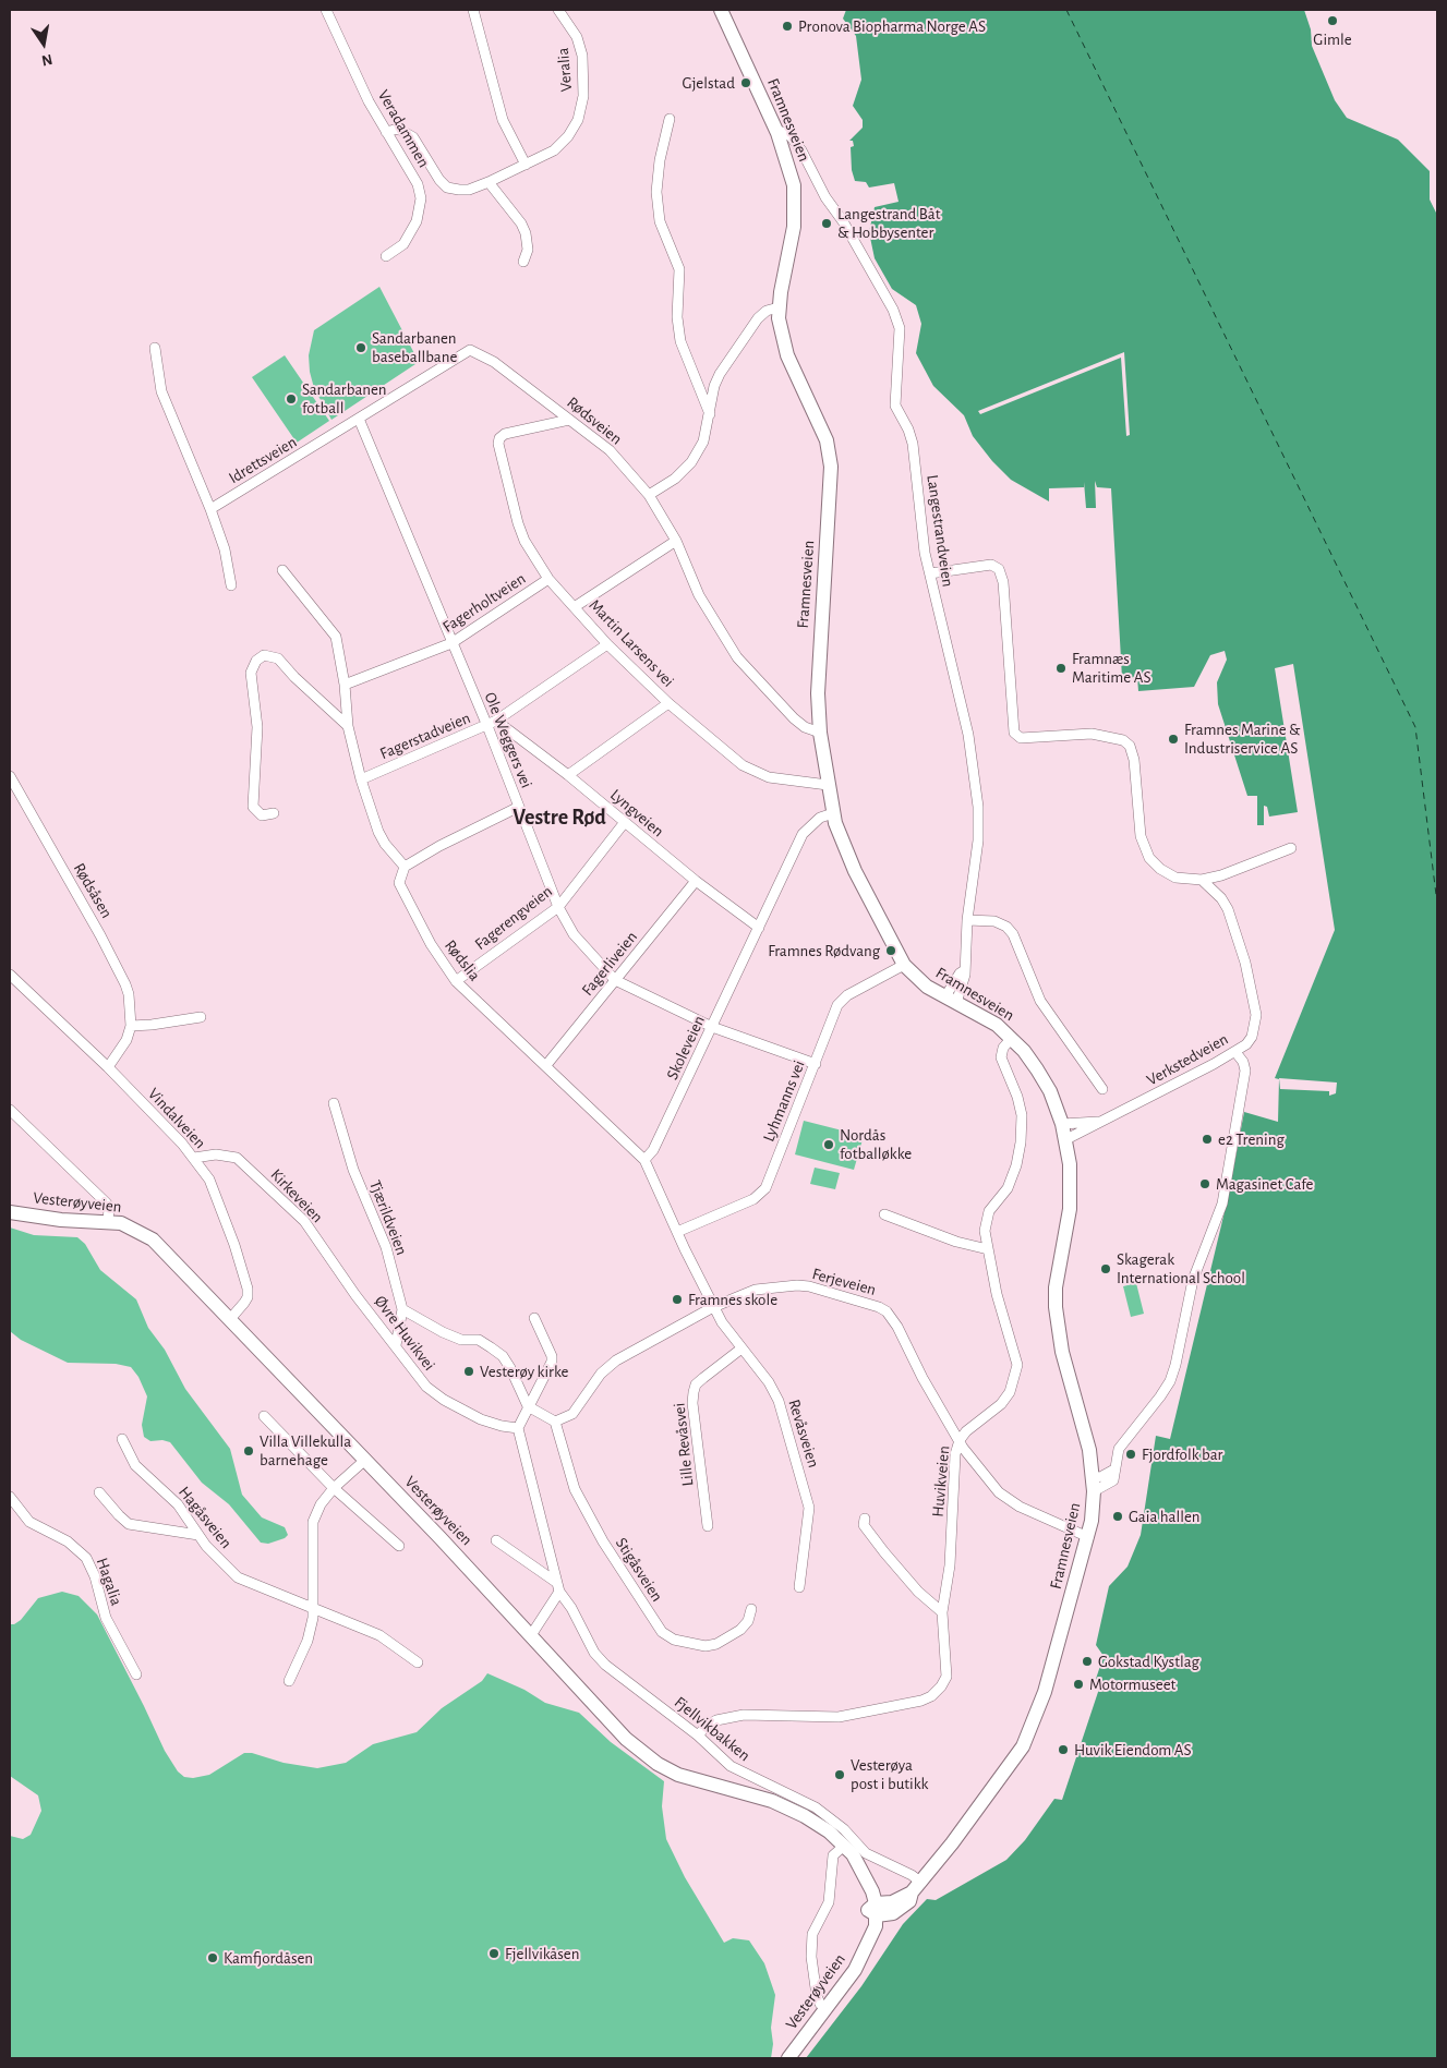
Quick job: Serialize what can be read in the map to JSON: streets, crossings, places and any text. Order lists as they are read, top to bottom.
{
  "streets": {
    "main road": ["Framnesveien", "Vesterøyveien"],
    "street": [
      "Veralia",
      "Veradammen",
      "Rødsveien",
      "Idrettsveien",
      "Langestrandveien",
      "Fagerholtveien",
      "Martin Larsens vei",
      "Fagerstadveien",
      "Ole Weggers vei",
      "Lyngveien",
      "Rødsåsen",
      "Fagerengveien",
      "Rødslia",
      "Fagerliveien",
      "Skoleveien",
      "Verkstedveien",
      "Lyhmanns vei",
      "Vindalveien",
      "Kirkeveien",
      "Tjærildveien",
      "Ferjeveien",
      "Øvre Huvikvei",
      "Revåsveien",
      "Lille Revåsvei",
      "Huvikveien",
      "Hagåsveien",
      "Stigåsveien",
      "Hagalia",
      "Fjellvikbakken"
    ]
  },
  "crossings": [
    ["Veralia", "Veradammen"],
    ["Framnesveien", "Rødsveien"],
    ["Framnesveien", "Langestrandveien"],
    ["Framnesveien", "Martin Larsens vei"],
    ["Framnesveien", "Skoleveien"],
    ["Framnesveien", "Verkstedveien"],
    ["Framnesveien", "Lyhmanns vei"],
    ["Framnesveien", "Vesterøyveien"],
    ["Framnesveien", "Ferjeveien"],
    ["Framnesveien", "Huvikveien"],
    ["Framnesveien", "Fjellvikbakken"],
    ["Rødsveien", "Idrettsveien"],
    ["Rødsveien", "Martin Larsens vei"],
    ["Idrettsveien", "Ole Weggers vei"],
    ["Fagerholtveien", "Martin Larsens vei"],
    ["Fagerholtveien", "Ole Weggers vei"],
    ["Martin Larsens vei", "Fagerstadveien"],
    ["Fagerstadveien", "Ole Weggers vei"],
    ["Fagerstadveien", "Lyngveien"],
    ["Ole Weggers vei", "Lyngveien"],
    ["Ole Weggers vei", "Fagerengveien"],
    ["Ole Weggers vei", "Fagerliveien"],
    ["Ole Weggers vei", "Skoleveien"],
    ["Ole Weggers vei", "Lyhmanns vei"],
    ["Lyngveien", "Fagerengveien"],
    ["Lyngveien", "Fagerliveien"],
    ["Lyngveien", "Skoleveien"],
    ["Rødsåsen", "Vindalveien"],
    ["Fagerengveien", "Rødslia"],
    ["Rødslia", "Fagerliveien"],
    ["Rødslia", "Skoleveien"],
    ["Vindalveien", "Kirkeveien"],
    ["Vindalveien", "Vesterøyveien"],
    ["Kirkeveien", "Øvre Huvikvei"],
    ["Tjærildveien", "Øvre Huvikvei"],
    ["Ferjeveien", "Revåsveien"],
    ["Ferjeveien", "Huvikveien"],
    ["Ferjeveien", "Stigåsveien"],
    ["Revåsveien", "Lille Revåsvei"],
    ["Huvikveien", "Fjellvikbakken"]
  ],
  "districts": ["Vestre Rød"],
  "places": [
    "Gimle",
    "Pronova Biopharma Norge AS",
    "Gjelstad",
    "Langestrand Båt & Hobbysenter",
    "Sandarbanen baseballbane",
    "Sandarbanen fotball",
    "Framnæs Maritime AS",
    "Framnes Marine & Industriservice AS",
    "Framnes Rødvang",
    "e2 Trening",
    "Nordås fotballøkke",
    "Magasinet Cafe",
    "Skagerak International School",
    "Framnes skole",
    "Vesterøy kirke",
    "Villa Villekulla barnehage",
    "Fjordfolk bar",
    "Gaia hallen",
    "Gokstad Kystlag",
    "Motormuseet",
    "Huvik Eiendom AS",
    "Vesterøya post i butikk",
    "Fjellvikåsen",
    "Kamfjordåsen"
  ],
  "north": "bottom"
}
